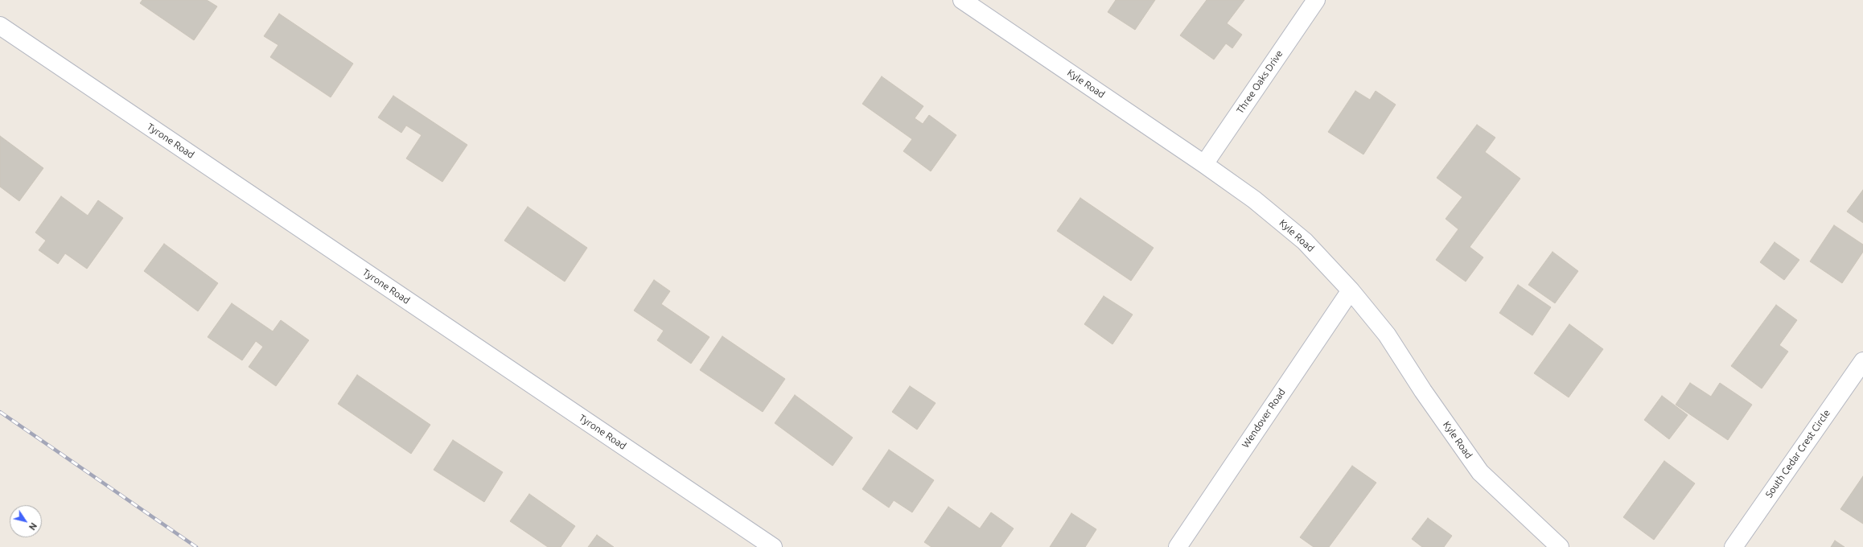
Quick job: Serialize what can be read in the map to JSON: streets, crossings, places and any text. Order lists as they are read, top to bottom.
{
  "streets": {
    "street": [
      "Three Oaks Drive",
      "Kyle Road",
      "Tyrone Road",
      "Wendover Road",
      "South Cedar Crest Circle"
    ]
  },
  "crossings": [
    ["Three Oaks Drive", "Kyle Road"],
    ["Kyle Road", "Wendover Road"]
  ],
  "north": "bottom right"
}
